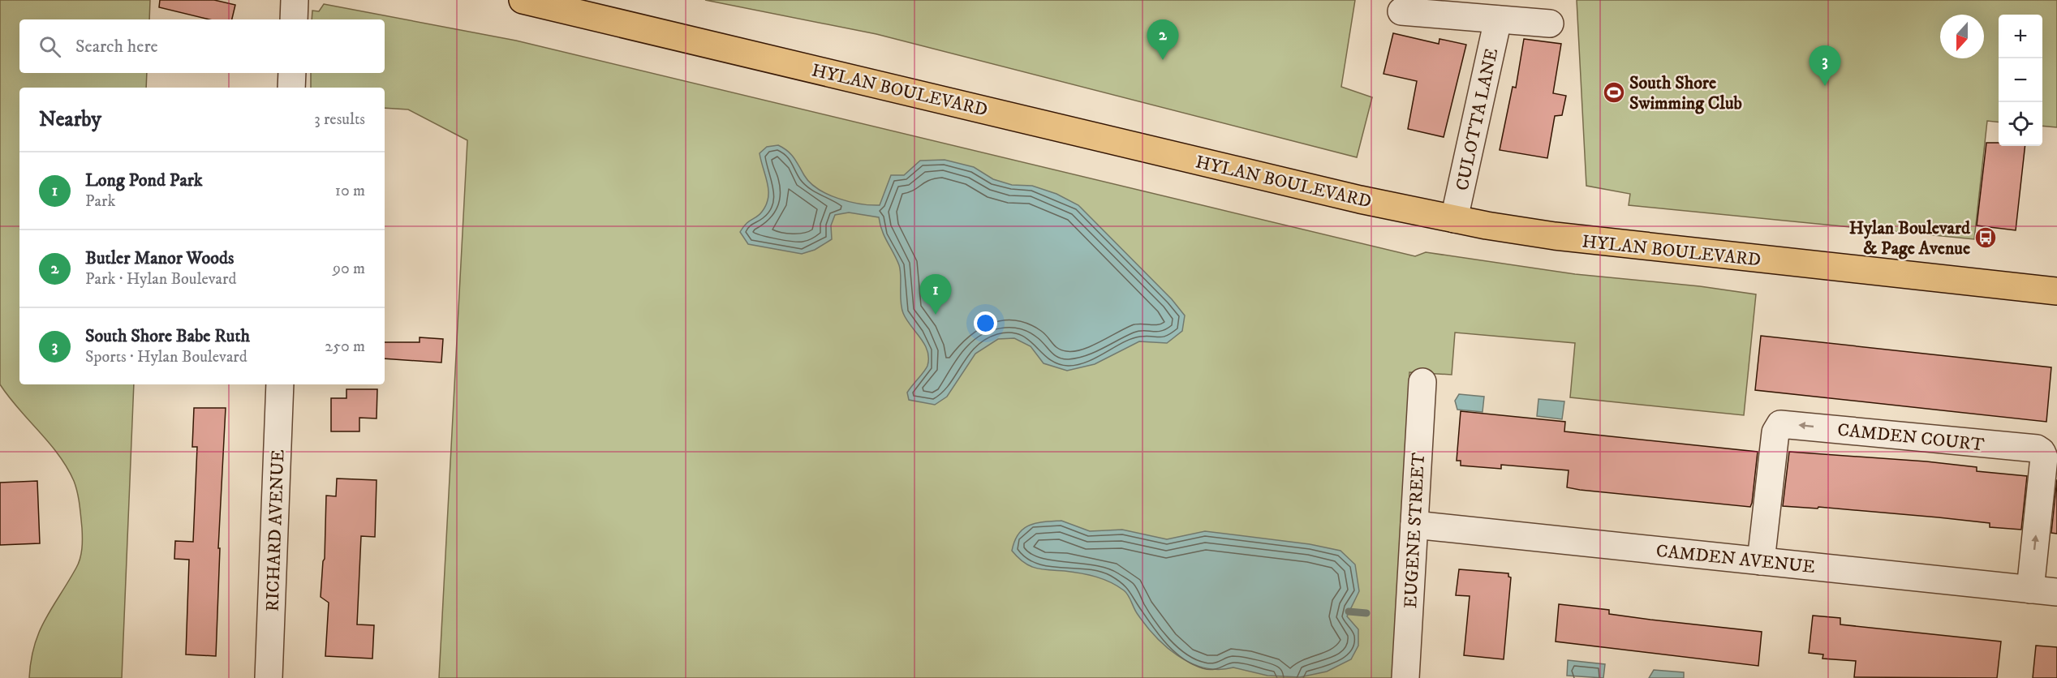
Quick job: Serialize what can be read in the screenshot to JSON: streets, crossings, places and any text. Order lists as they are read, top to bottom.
{
  "streets": {
    "main road": ["HYLAN BOULEVARD"],
    "street": [
      "CULOTTA LANE",
      "CAMDEN COURT",
      "RICHARD AVENUE",
      "EUGENE STREET",
      "CAMDEN AVENUE"
    ]
  },
  "crossings": [
    ["HYLAN BOULEVARD", "CULOTTA LANE"],
    ["CAMDEN COURT", "CAMDEN AVENUE"],
    ["EUGENE STREET", "CAMDEN AVENUE"]
  ],
  "places": {
    "sports": ["South Shore Swimming Club"],
    "bus stop": ["Hylan Boulevard & Page Avenue"]
  },
  "north": "bottom",
  "page": {
    "map_buttons": ["+", "−"],
    "pins": ["2", "3", "1"],
    "search": "Search here",
    "heading": ["Nearby", "3 results"],
    "list": [
      {
        "mark": "1",
        "name": "Long Pond Park",
        "note": "Park",
        "value": "10 m"
      },
      {
        "mark": "2",
        "name": "Butler Manor Woods",
        "note": "Park · Hylan Boulevard",
        "value": "90 m"
      },
      {
        "mark": "3",
        "name": "South Shore Babe Ruth",
        "note": "Sports · Hylan Boulevard",
        "value": "250 m"
      }
    ]
  }
}
